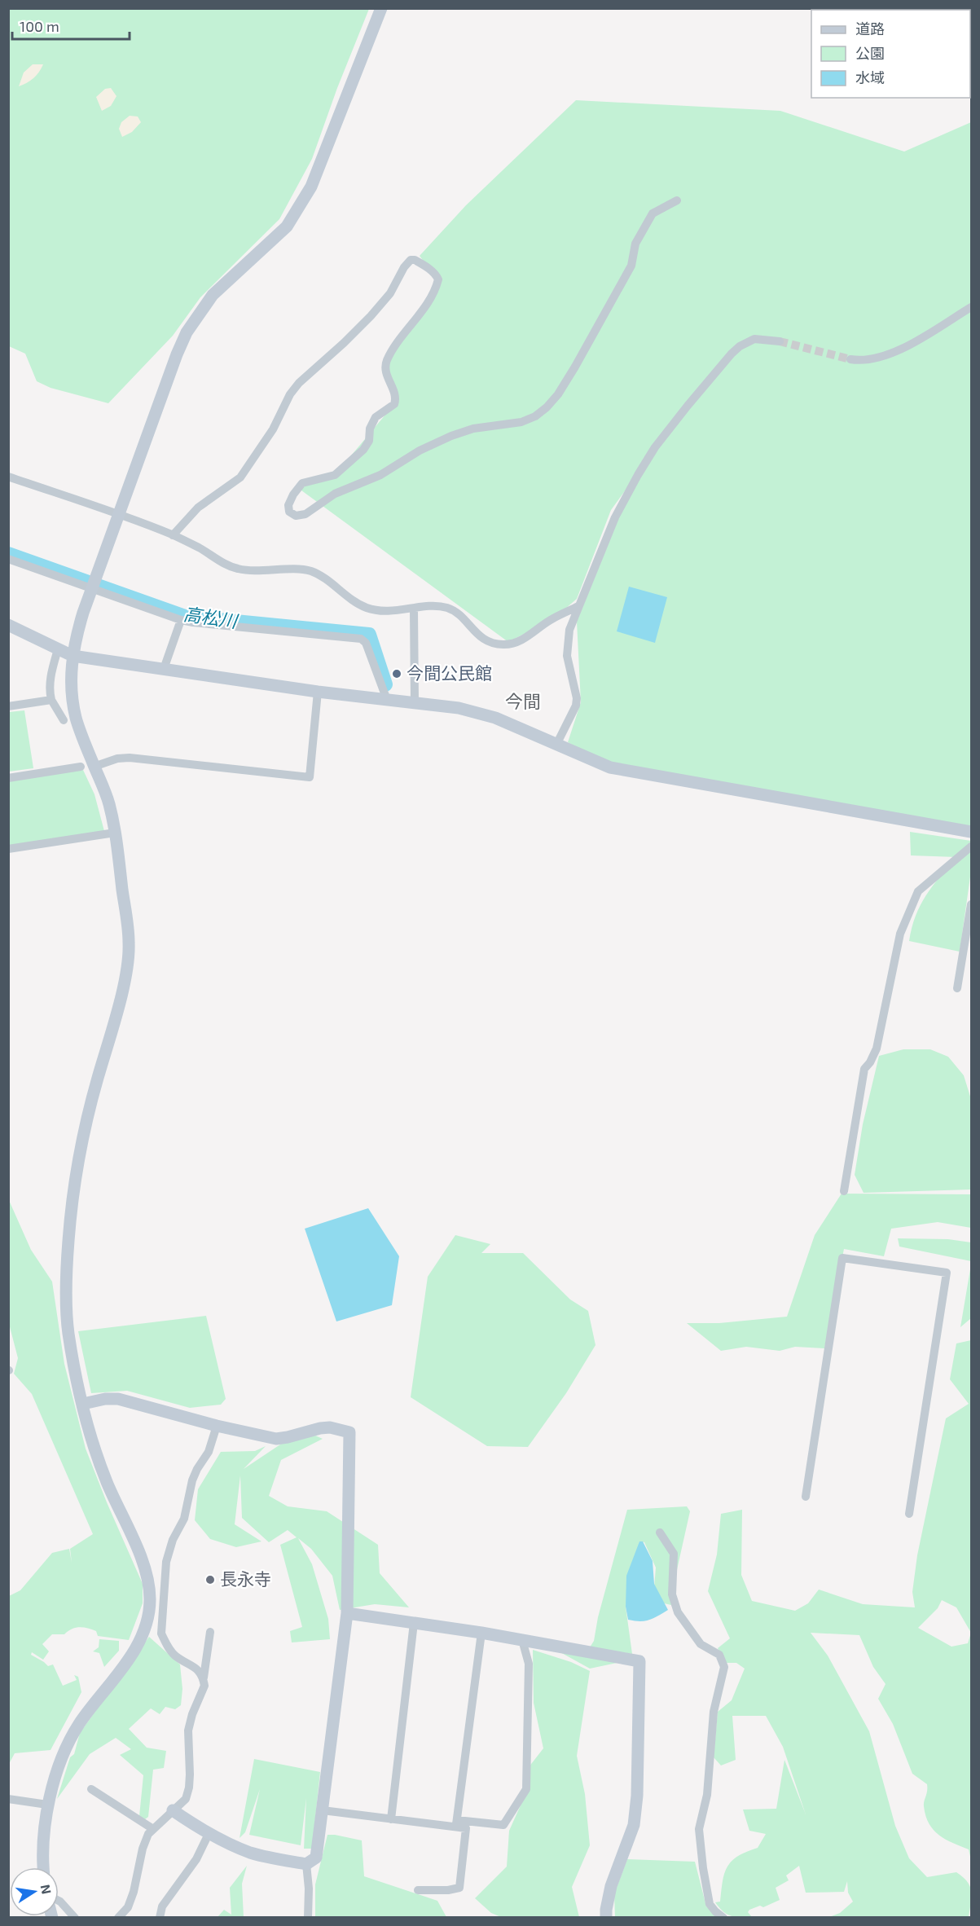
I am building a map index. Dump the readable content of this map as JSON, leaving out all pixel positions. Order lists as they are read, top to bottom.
{
  "districts": ["今間"],
  "water": ["高松川"],
  "places": ["今間公民館", "長永寺"],
  "legend": ["道路", "公園", "水域"],
  "scale_bar": "100 m",
  "north": "right"
}
